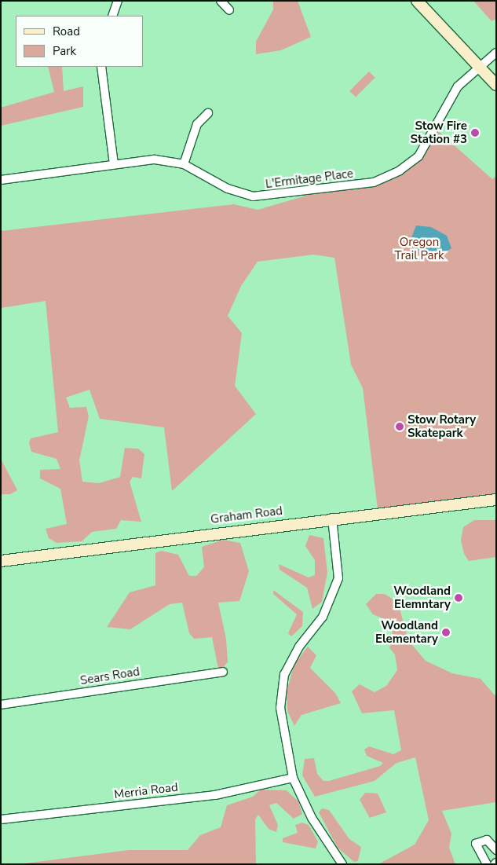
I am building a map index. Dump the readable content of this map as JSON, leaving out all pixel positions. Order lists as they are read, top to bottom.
{
  "streets": {
    "main road": ["Graham Road"],
    "street": ["L'Ermitage Place", "Sears Road", "Merria Road"]
  },
  "parks": ["Oregon Trail Park"],
  "places": [
    "Stow Fire Station #3",
    "Stow Rotary Skatepark",
    "Woodland Elemntary",
    "Woodland Elementary"
  ],
  "legend": ["Road", "Park"]
}
